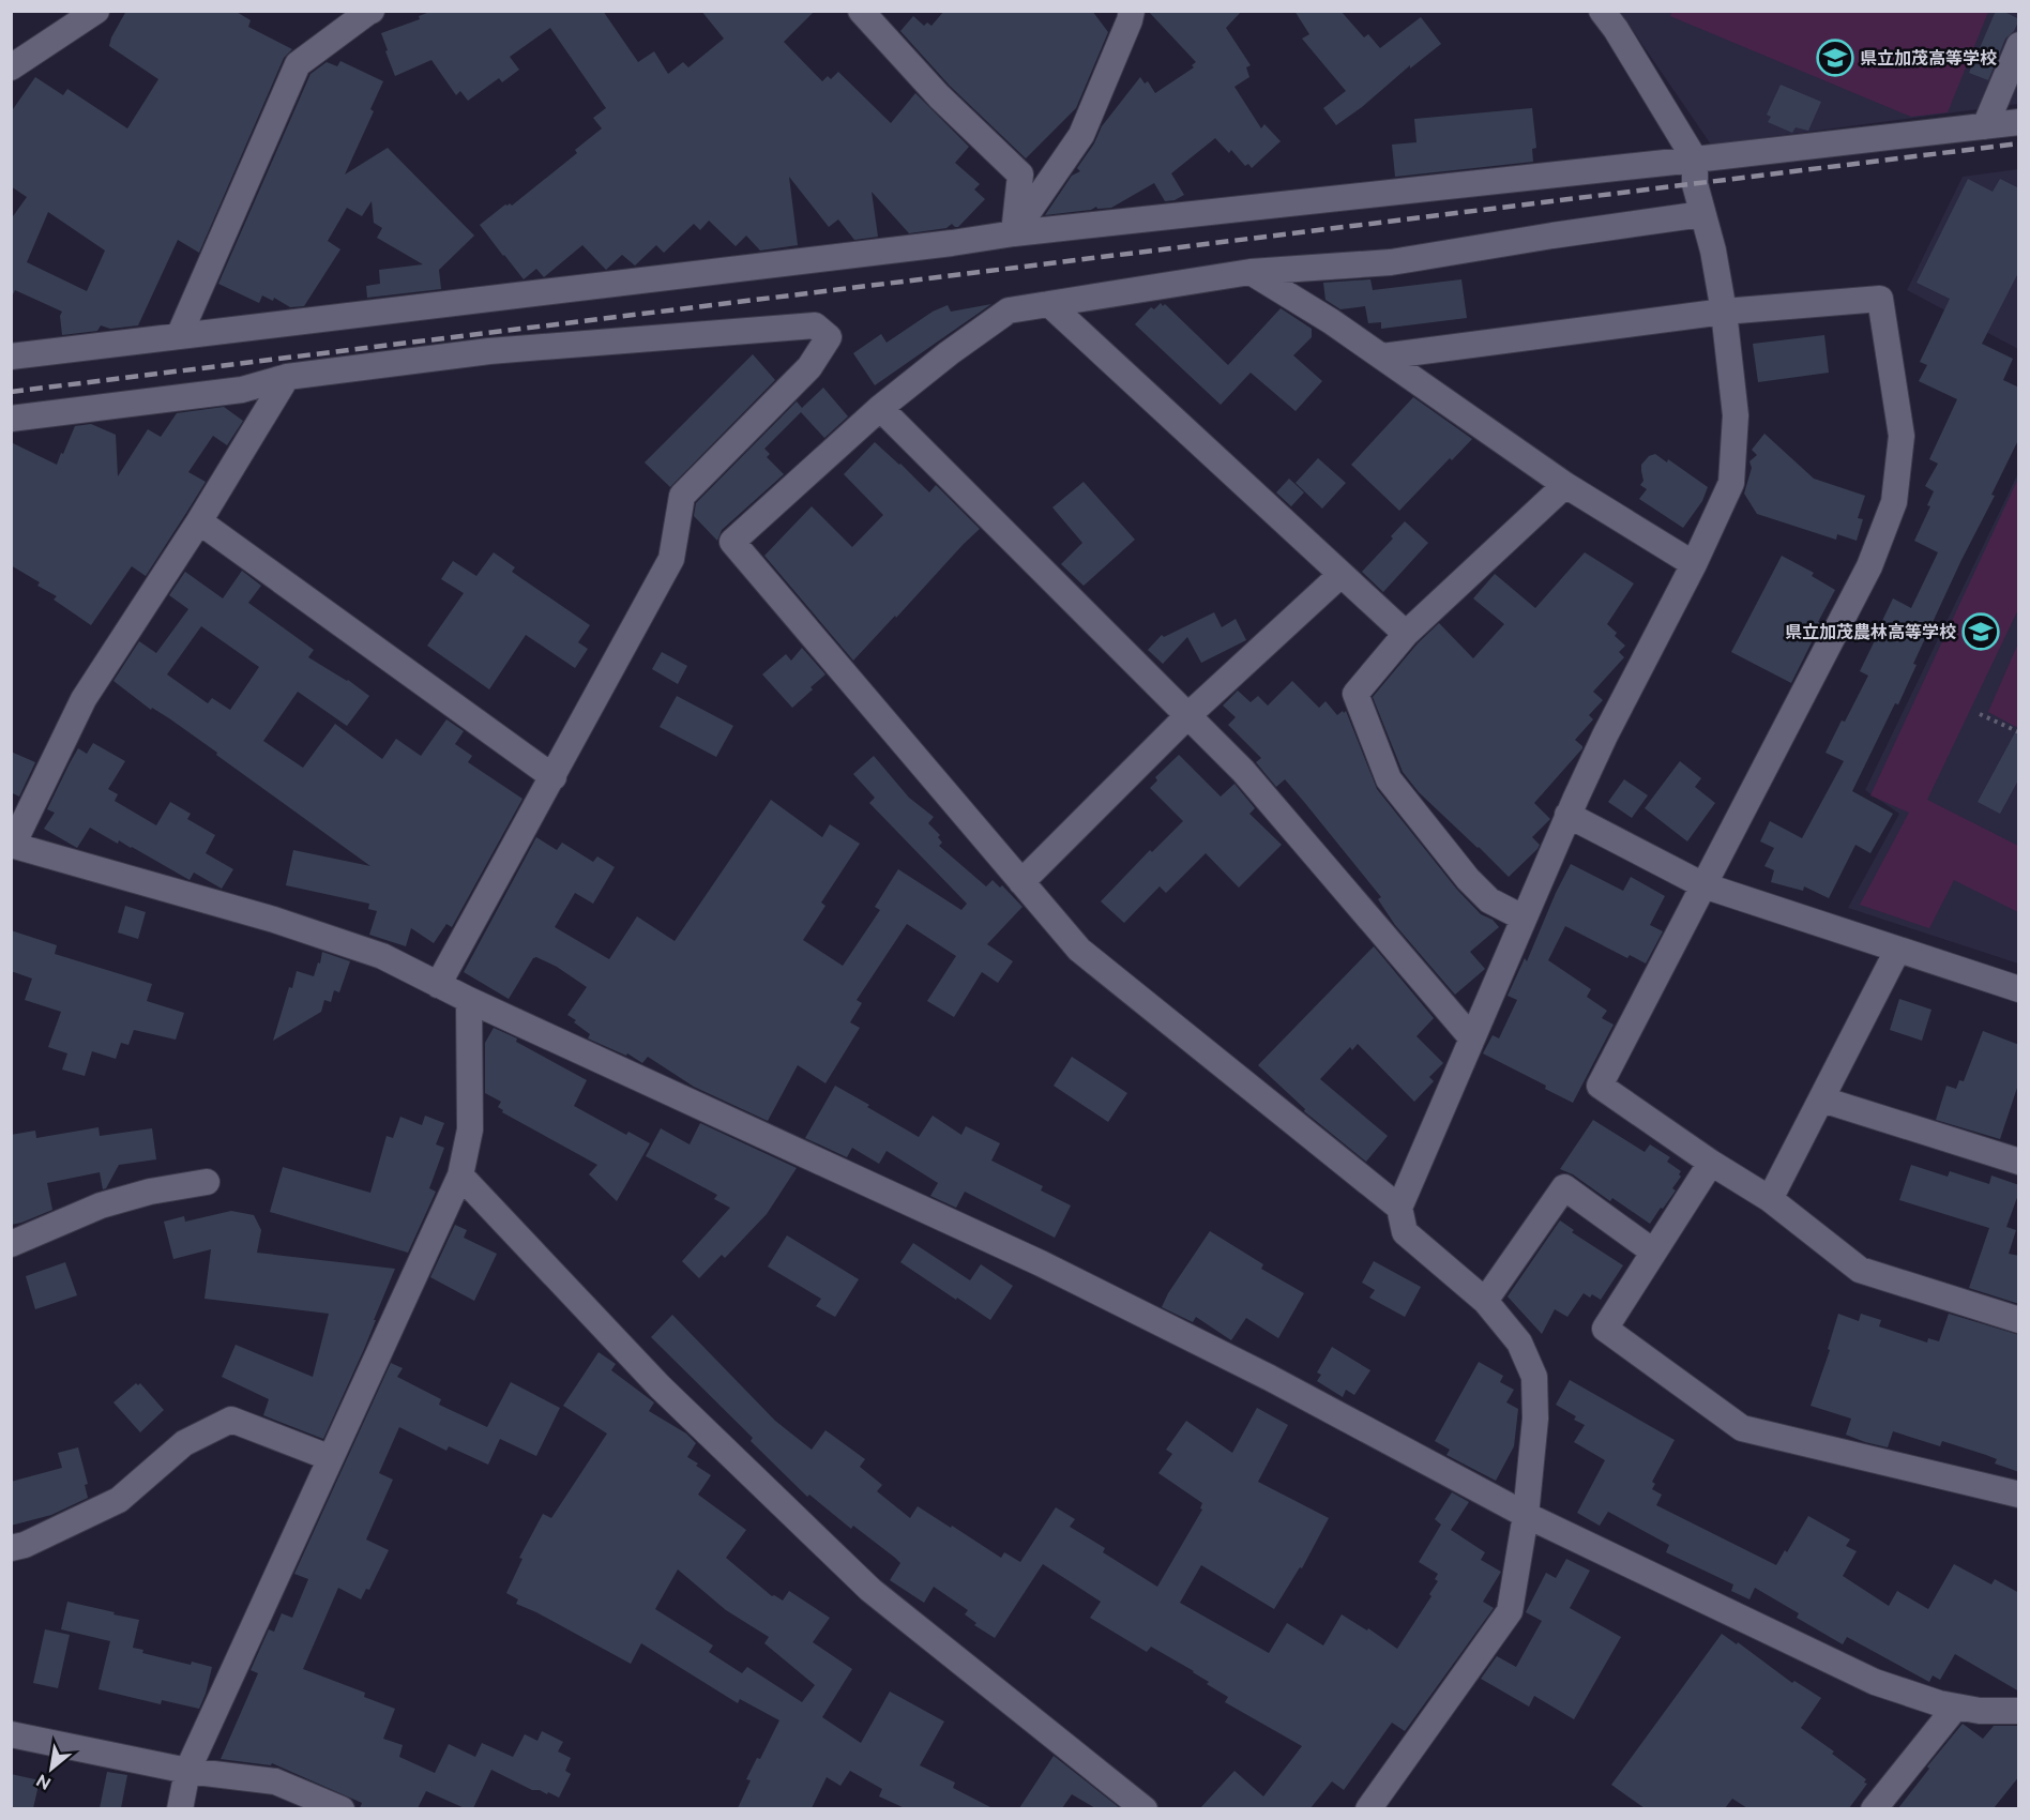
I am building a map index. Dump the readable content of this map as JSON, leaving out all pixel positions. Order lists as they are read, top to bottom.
{
  "places": {
    "school or university": ["県立加茂高等学校", "県立加茂農林高等学校"]
  },
  "north": "bottom left"
}
